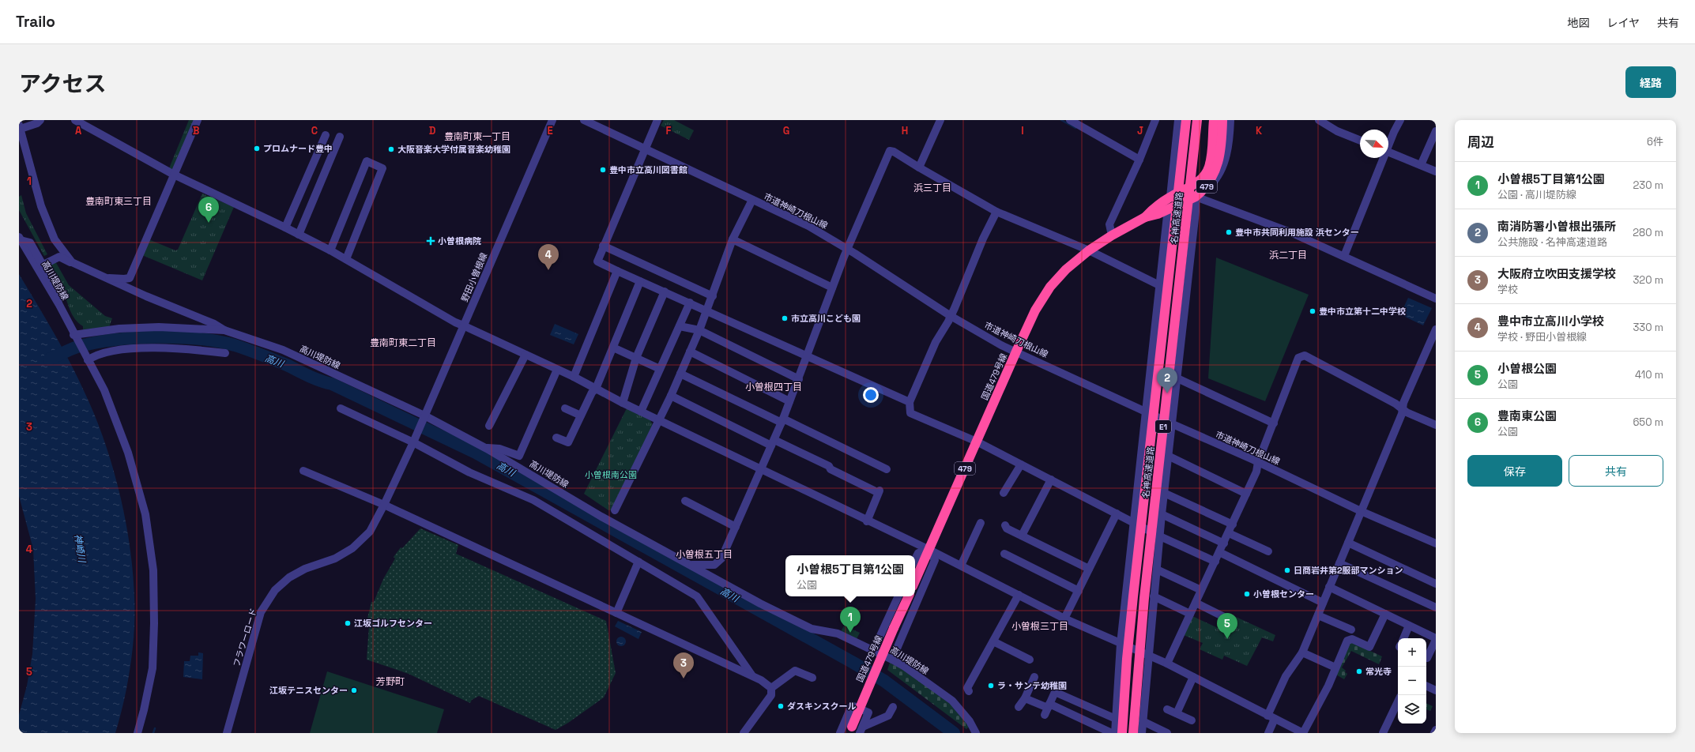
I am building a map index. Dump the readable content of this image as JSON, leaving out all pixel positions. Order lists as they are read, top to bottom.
{
  "streets": {
    "highway": [
      "479",
      "名神高速道路",
      "国道479号線",
      "E1"
    ],
    "street": [
      "市道神崎刀根山線",
      "野田小曽根線",
      "高川堤防線",
      "フラワーロード"
    ]
  },
  "crossings": [
    ["市道神崎刀根山線", "国道479号線"],
    ["野田小曽根線", "高川堤防線"],
    ["野田小曽根線", "フラワーロード"]
  ],
  "districts": [
    "豊南町東一丁目",
    "浜三丁目",
    "豊南町東三丁目",
    "浜二丁目",
    "豊南町東二丁目",
    "小曽根四丁目",
    "小曽根五丁目",
    "小曽根三丁目",
    "芳野町"
  ],
  "water": ["高川", "神崎川"],
  "parks": ["小曽根南公園"],
  "places": {
    "other": [
      "プロムナード豊中",
      "大阪音楽大学付属音楽幼稚園",
      "豊中市立高川図書館",
      "豊中市共同利用施設 浜センター",
      "豊中市立第十二中学校",
      "市立高川こども園",
      "日商岩井第2服部マンション",
      "小曽根センター",
      "江坂ゴルフセンター",
      "常光寺",
      "ラ・サンテ幼稚園",
      "江坂テニスセンター",
      "ダスキンスクール"
    ],
    "health": ["小曽根病院"]
  },
  "north": "bottom right",
  "page": {
    "header": "Trailo",
    "nav": ["地図", "レイヤ", "共有"],
    "title": "アクセス",
    "buttons": [
      "経路",
      ["保存", "共有"]
    ],
    "heading": ["周辺", "6件"],
    "list": [
      {
        "mark": "1",
        "name": "小曽根5丁目第1公園",
        "note": "公園 · 高川堤防線",
        "value": "230 m"
      },
      {
        "mark": "2",
        "name": "南消防署小曽根出張所",
        "note": "公共施設 · 名神高速道路",
        "value": "280 m"
      },
      {
        "mark": "3",
        "name": "大阪府立吹田支援学校",
        "note": "学校",
        "value": "320 m"
      },
      {
        "mark": "4",
        "name": "豊中市立高川小学校",
        "note": "学校 · 野田小曽根線",
        "value": "330 m"
      },
      {
        "mark": "5",
        "name": "小曽根公園",
        "note": "公園",
        "value": "410 m"
      },
      {
        "mark": "6",
        "name": "豊南東公園",
        "note": "公園",
        "value": "650 m"
      }
    ],
    "pins": [
      "6",
      "4",
      "2",
      "1",
      "5",
      "3"
    ],
    "popup": ["小曽根5丁目第1公園", "公園"],
    "map_buttons": ["+", "−"]
  },
  "grid": {
    "columns": [
      "A",
      "B",
      "C",
      "D",
      "E",
      "F",
      "G",
      "H",
      "I",
      "J",
      "K"
    ],
    "rows": [
      "1",
      "2",
      "3",
      "4",
      "5"
    ]
  }
}
